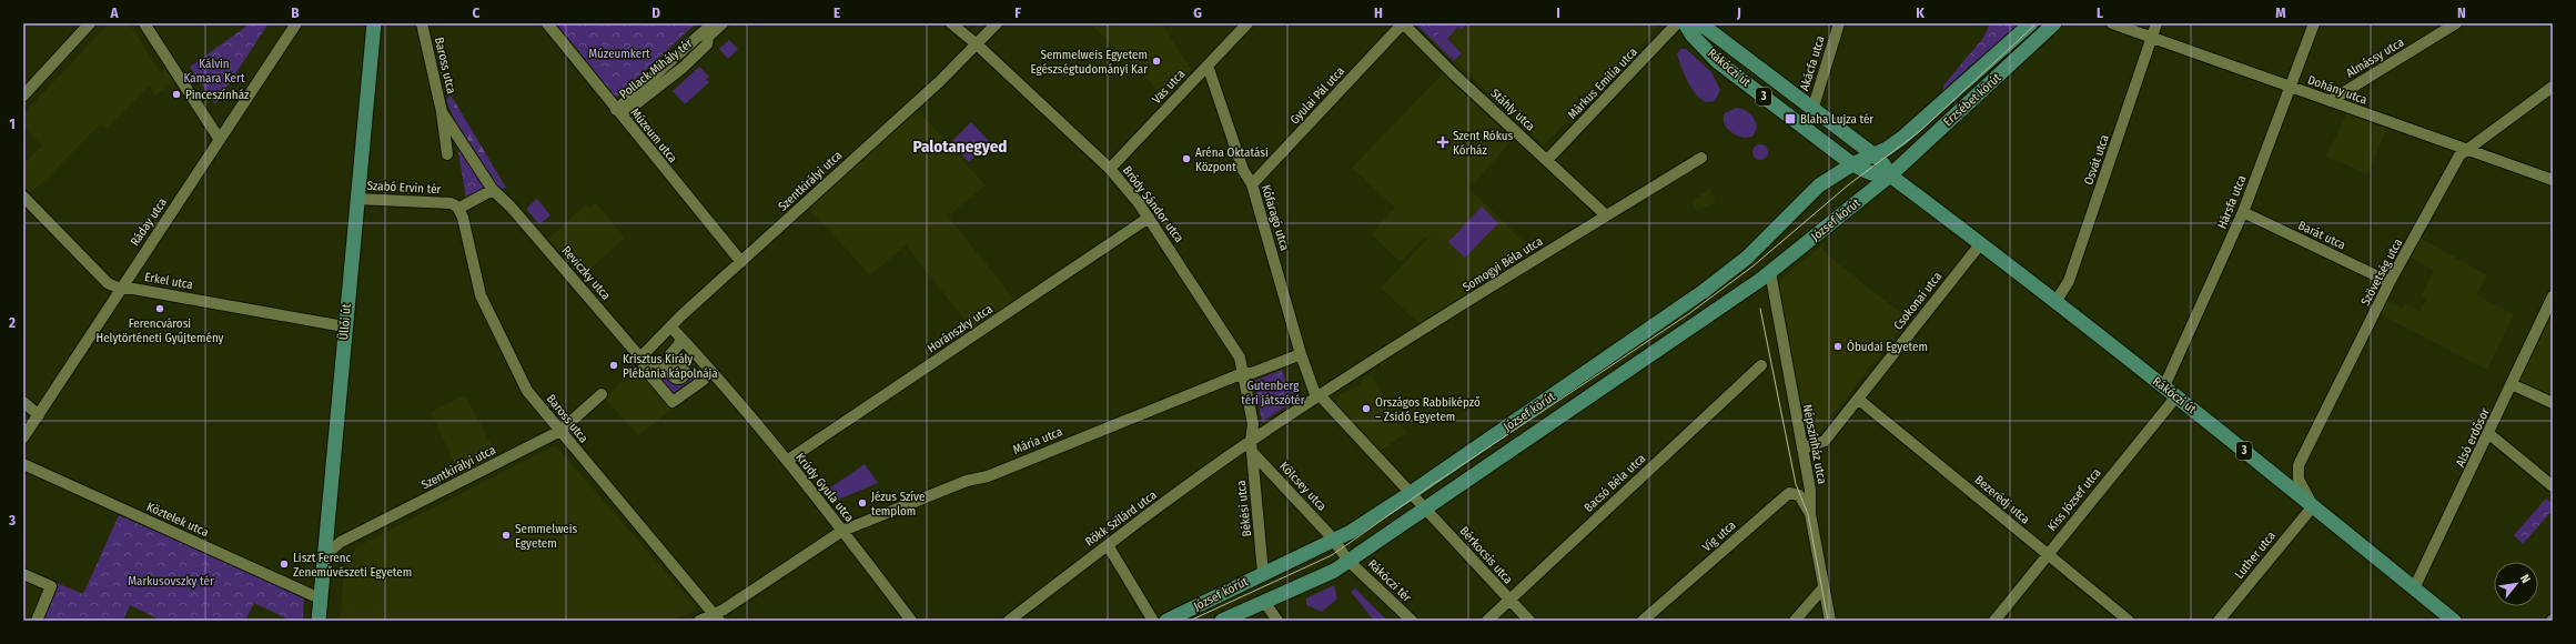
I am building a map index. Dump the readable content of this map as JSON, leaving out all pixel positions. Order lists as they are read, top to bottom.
{
  "streets": {
    "main road": [
      "Rákóczi út",
      "3",
      "Erzsébet körút",
      "József körút",
      "Üllői út"
    ],
    "street": [
      "Almássy utca",
      "Akácfa utca",
      "Baross utca",
      "Pollack Mihály tér",
      "Márkus Emília utca",
      "Vas utca",
      "Dohány utca",
      "Gyulai Pál utca",
      "Stáhly utca",
      "Múzeum utca",
      "Osvát utca",
      "Szentkirályi utca",
      "Szabó Ervin tér",
      "Hársfa utca",
      "Bródy Sándor utca",
      "Kőfaragó utca",
      "Ráday utca",
      "Barát utca",
      "Somogyi Béla utca",
      "Szövetség utca",
      "Reviczky utca",
      "Erkel utca",
      "Csokonai utca",
      "Horánszky utca",
      "Alsó erdősor",
      "Mária utca",
      "Népszínház utca",
      "Bacsó Béla utca",
      "Kölcsey utca",
      "Krúdy Gyula utca",
      "Bezerédj utca",
      "Kiss József utca",
      "Békési utca",
      "Rökk Szilárd utca",
      "Köztelek utca",
      "Víg utca",
      "Bérkocsis utca",
      "Luther utca",
      "Rákóczi tér"
    ]
  },
  "crossings": [
    ["Almássy utca", "Dohány utca"],
    ["Akácfa utca", "Rákóczi út"],
    ["Baross utca", "Szentkirályi utca"],
    ["Baross utca", "Szabó Ervin tér"],
    ["Baross utca", "Reviczky utca"],
    ["Baross utca", "Mária utca"],
    ["Rákóczi út", "Erzsébet körút"],
    ["Rákóczi út", "Osvát utca"],
    ["Rákóczi út", "Hársfa utca"],
    ["Rákóczi út", "József körút"],
    ["Rákóczi út", "Szövetség utca"],
    ["Rákóczi út", "Csokonai utca"],
    ["Rákóczi út", "Alsó erdősor"],
    ["Rákóczi út", "Kiss József utca"],
    ["Rákóczi út", "Luther utca"],
    ["Pollack Mihály tér", "Múzeum utca"],
    ["Márkus Emília utca", "Stáhly utca"],
    ["Vas utca", "Bródy Sándor utca"],
    ["Vas utca", "Kőfaragó utca"],
    ["Dohány utca", "Osvát utca"],
    ["Dohány utca", "Hársfa utca"],
    ["Dohány utca", "Szövetség utca"],
    ["Gyulai Pál utca", "Stáhly utca"],
    ["Gyulai Pál utca", "Kőfaragó utca"],
    ["Erzsébet körút", "József körút"],
    ["Stáhly utca", "Somogyi Béla utca"],
    ["Múzeum utca", "Szentkirályi utca"],
    ["Szentkirályi utca", "Bródy Sándor utca"],
    ["Szentkirályi utca", "Reviczky utca"],
    ["Szentkirályi utca", "Üllői út"],
    ["Szentkirályi utca", "Krúdy Gyula utca"],
    ["Szabó Ervin tér", "Üllői út"],
    ["Hársfa utca", "Barát utca"],
    ["Bródy Sándor utca", "Somogyi Béla utca"],
    ["Bródy Sándor utca", "Horánszky utca"],
    ["Bródy Sándor utca", "Mária utca"],
    ["Bródy Sándor utca", "Kölcsey utca"],
    ["Bródy Sándor utca", "Békési utca"],
    ["Bródy Sándor utca", "Rökk Szilárd utca"],
    ["Kőfaragó utca", "Somogyi Béla utca"],
    ["Kőfaragó utca", "Mária utca"],
    ["Kőfaragó utca", "Bérkocsis utca"],
    ["József körút", "Népszínház utca"],
    ["József körút", "Kölcsey utca"],
    ["József körút", "Békési utca"],
    ["József körút", "Bérkocsis utca"],
    ["József körút", "Rákóczi tér"],
    ["Ráday utca", "Erkel utca"],
    ["Barát utca", "Szövetség utca"],
    ["Somogyi Béla utca", "Kölcsey utca"],
    ["Somogyi Béla utca", "Békési utca"],
    ["Somogyi Béla utca", "Rökk Szilárd utca"],
    ["Somogyi Béla utca", "Bérkocsis utca"],
    ["Szövetség utca", "Luther utca"],
    ["Erkel utca", "Üllői út"],
    ["Csokonai utca", "Népszínház utca"],
    ["Csokonai utca", "Bezerédj utca"],
    ["Üllői út", "Köztelek utca"],
    ["Horánszky utca", "Krúdy Gyula utca"],
    ["Mária utca", "Krúdy Gyula utca"],
    ["Népszínház utca", "Víg utca"],
    ["Bacsó Béla utca", "Bérkocsis utca"],
    ["Kölcsey utca", "Békési utca"],
    ["Kölcsey utca", "Rökk Szilárd utca"],
    ["Kölcsey utca", "Rákóczi tér"],
    ["Bezerédj utca", "Kiss József utca"],
    ["Békési utca", "Rökk Szilárd utca"]
  ],
  "districts": ["Palotanegyed"],
  "parks": [
    "Múzeumkert",
    "Kálvin Kamara Kert",
    "Gutenberg téri játszótér",
    "Markusovszky tér"
  ],
  "places": {
    "other": [
      "Semmelweis Egyetem Egészségtudományi Kar",
      "Pinceszínház",
      "Aréna Oktatási Központ",
      "Ferencvárosi Helytörténeti Gyűjtemény",
      "Óbudai Egyetem",
      "Krisztus Király Plébánia kápolnája",
      "Országos Rabbiképző – Zsidó Egyetem",
      "Jézus Szíve templom",
      "Semmelweis Egyetem",
      "Liszt Ferenc Zeneművészeti Egyetem"
    ],
    "transit": ["Blaha Lujza tér"],
    "health": ["Szent Rókus Kórház"]
  },
  "north": "top right",
  "grid": {
    "columns": [
      "A",
      "B",
      "C",
      "D",
      "E",
      "F",
      "G",
      "H",
      "I",
      "J",
      "K",
      "L",
      "M",
      "N"
    ],
    "rows": ["1", "2", "3"]
  }
}
